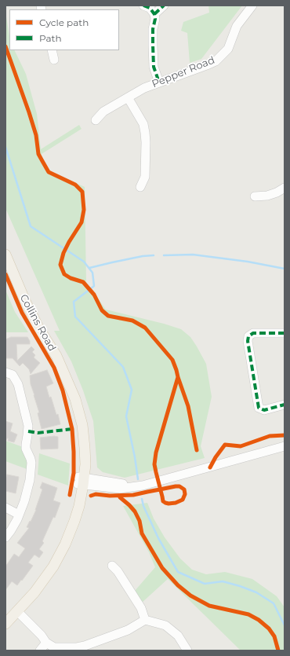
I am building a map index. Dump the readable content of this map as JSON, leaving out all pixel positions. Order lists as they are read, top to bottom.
{
  "streets": {
    "main road": ["Collins Road"],
    "street": ["Pepper Road"]
  },
  "legend": ["Cycle path", "Path"]
}
